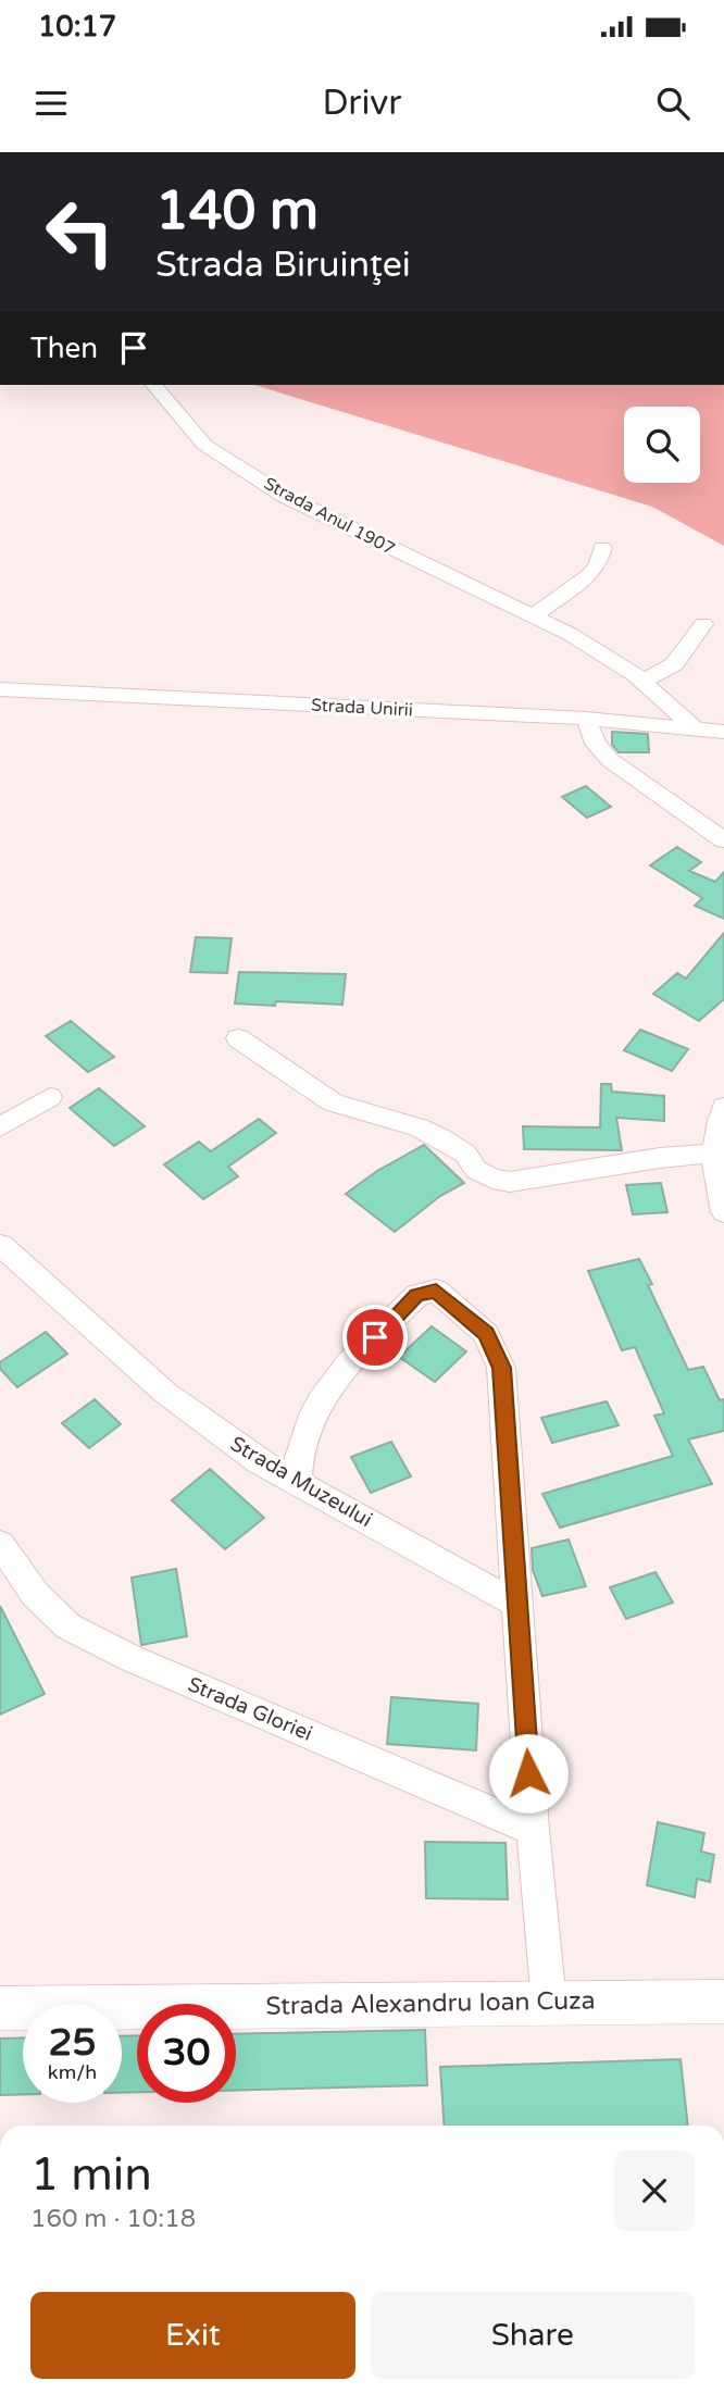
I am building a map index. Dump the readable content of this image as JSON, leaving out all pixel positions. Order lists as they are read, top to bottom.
{
  "streets": {
    "main road": ["Strada Alexandru Ioan Cuza"],
    "street": [
      "Strada Anul 1907",
      "Strada Unirii",
      "Strada Muzeului",
      "Strada Gloriei"
    ]
  },
  "crossings": [
    ["Strada Anul 1907", "Strada Unirii"]
  ],
  "page": {
    "status": "10:17",
    "header": "Drivr",
    "turn": ["140 m", "Strada Biruinţei"],
    "then": "Then",
    "speed": "25 km/h",
    "limit": "30",
    "heading": ["1 min", "160 m · 10:18"],
    "buttons": ["Exit", "Share"]
  }
}
